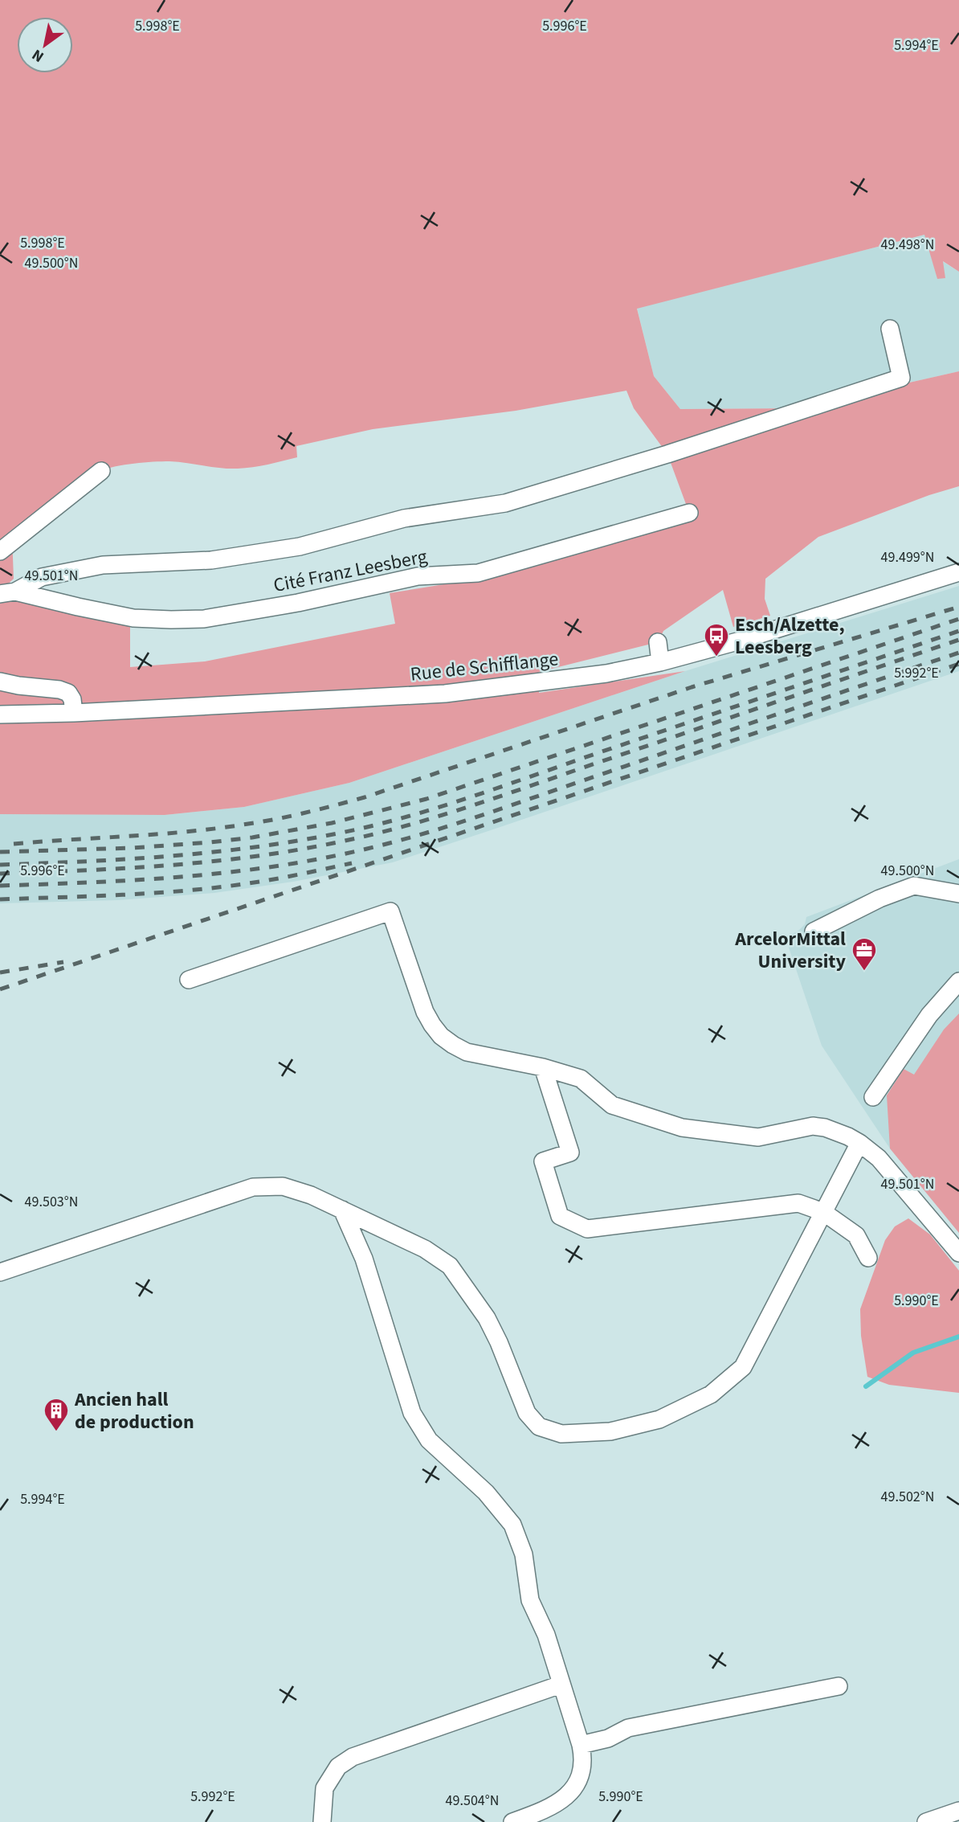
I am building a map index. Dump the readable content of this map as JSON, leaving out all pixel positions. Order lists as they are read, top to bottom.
{
  "streets": {
    "street": ["Cité Franz Leesberg", "Rue de Schifflange"]
  },
  "places": {
    "bus stop": ["Esch/Alzette, Leesberg"],
    "office": ["ArcelorMittal University"],
    "building": ["Ancien hall de production"]
  },
  "north": "bottom left",
  "coordinates": [
    "5.998°E",
    "5.996°E",
    "5.994°E",
    "49.498°N",
    "49.500°N",
    "49.499°N",
    "49.501°N",
    "5.992°E",
    "49.503°N",
    "5.990°E",
    "49.502°N",
    "49.504°N"
  ]
}
